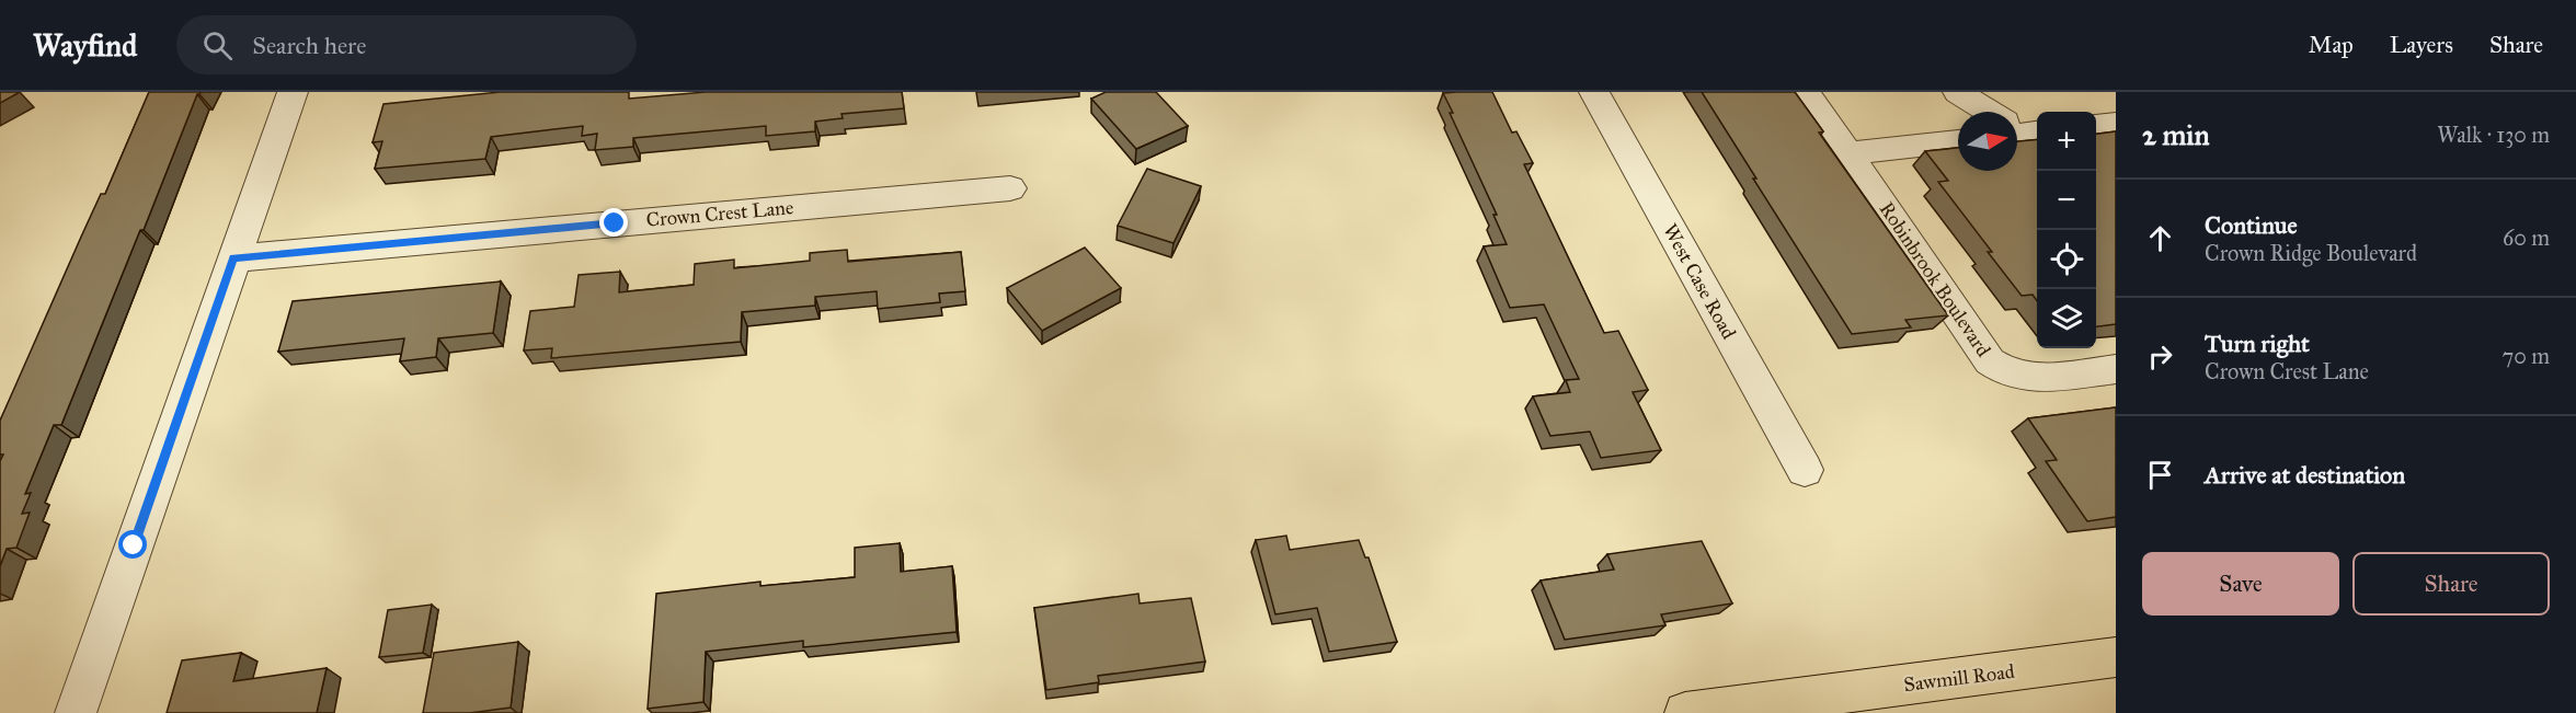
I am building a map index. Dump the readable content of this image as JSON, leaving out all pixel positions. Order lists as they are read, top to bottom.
{
  "streets": {
    "main road": ["Sawmill Road"],
    "street": ["Crown Crest Lane", "Robinbrook Boulevard", "West Case Road"]
  },
  "north": "right",
  "page": {
    "header": "Wayfind",
    "search": "Search here",
    "nav": ["Map", "Layers", "Share"],
    "heading": ["2 min", "Walk · 130 m"],
    "map_buttons": ["+", "−"],
    "list": [
      ["Continue", "Crown Ridge Boulevard", "60 m"],
      ["Turn right", "Crown Crest Lane", "70 m"],
      "Arrive at destination"
    ],
    "buttons": ["Save", "Share"]
  }
}
